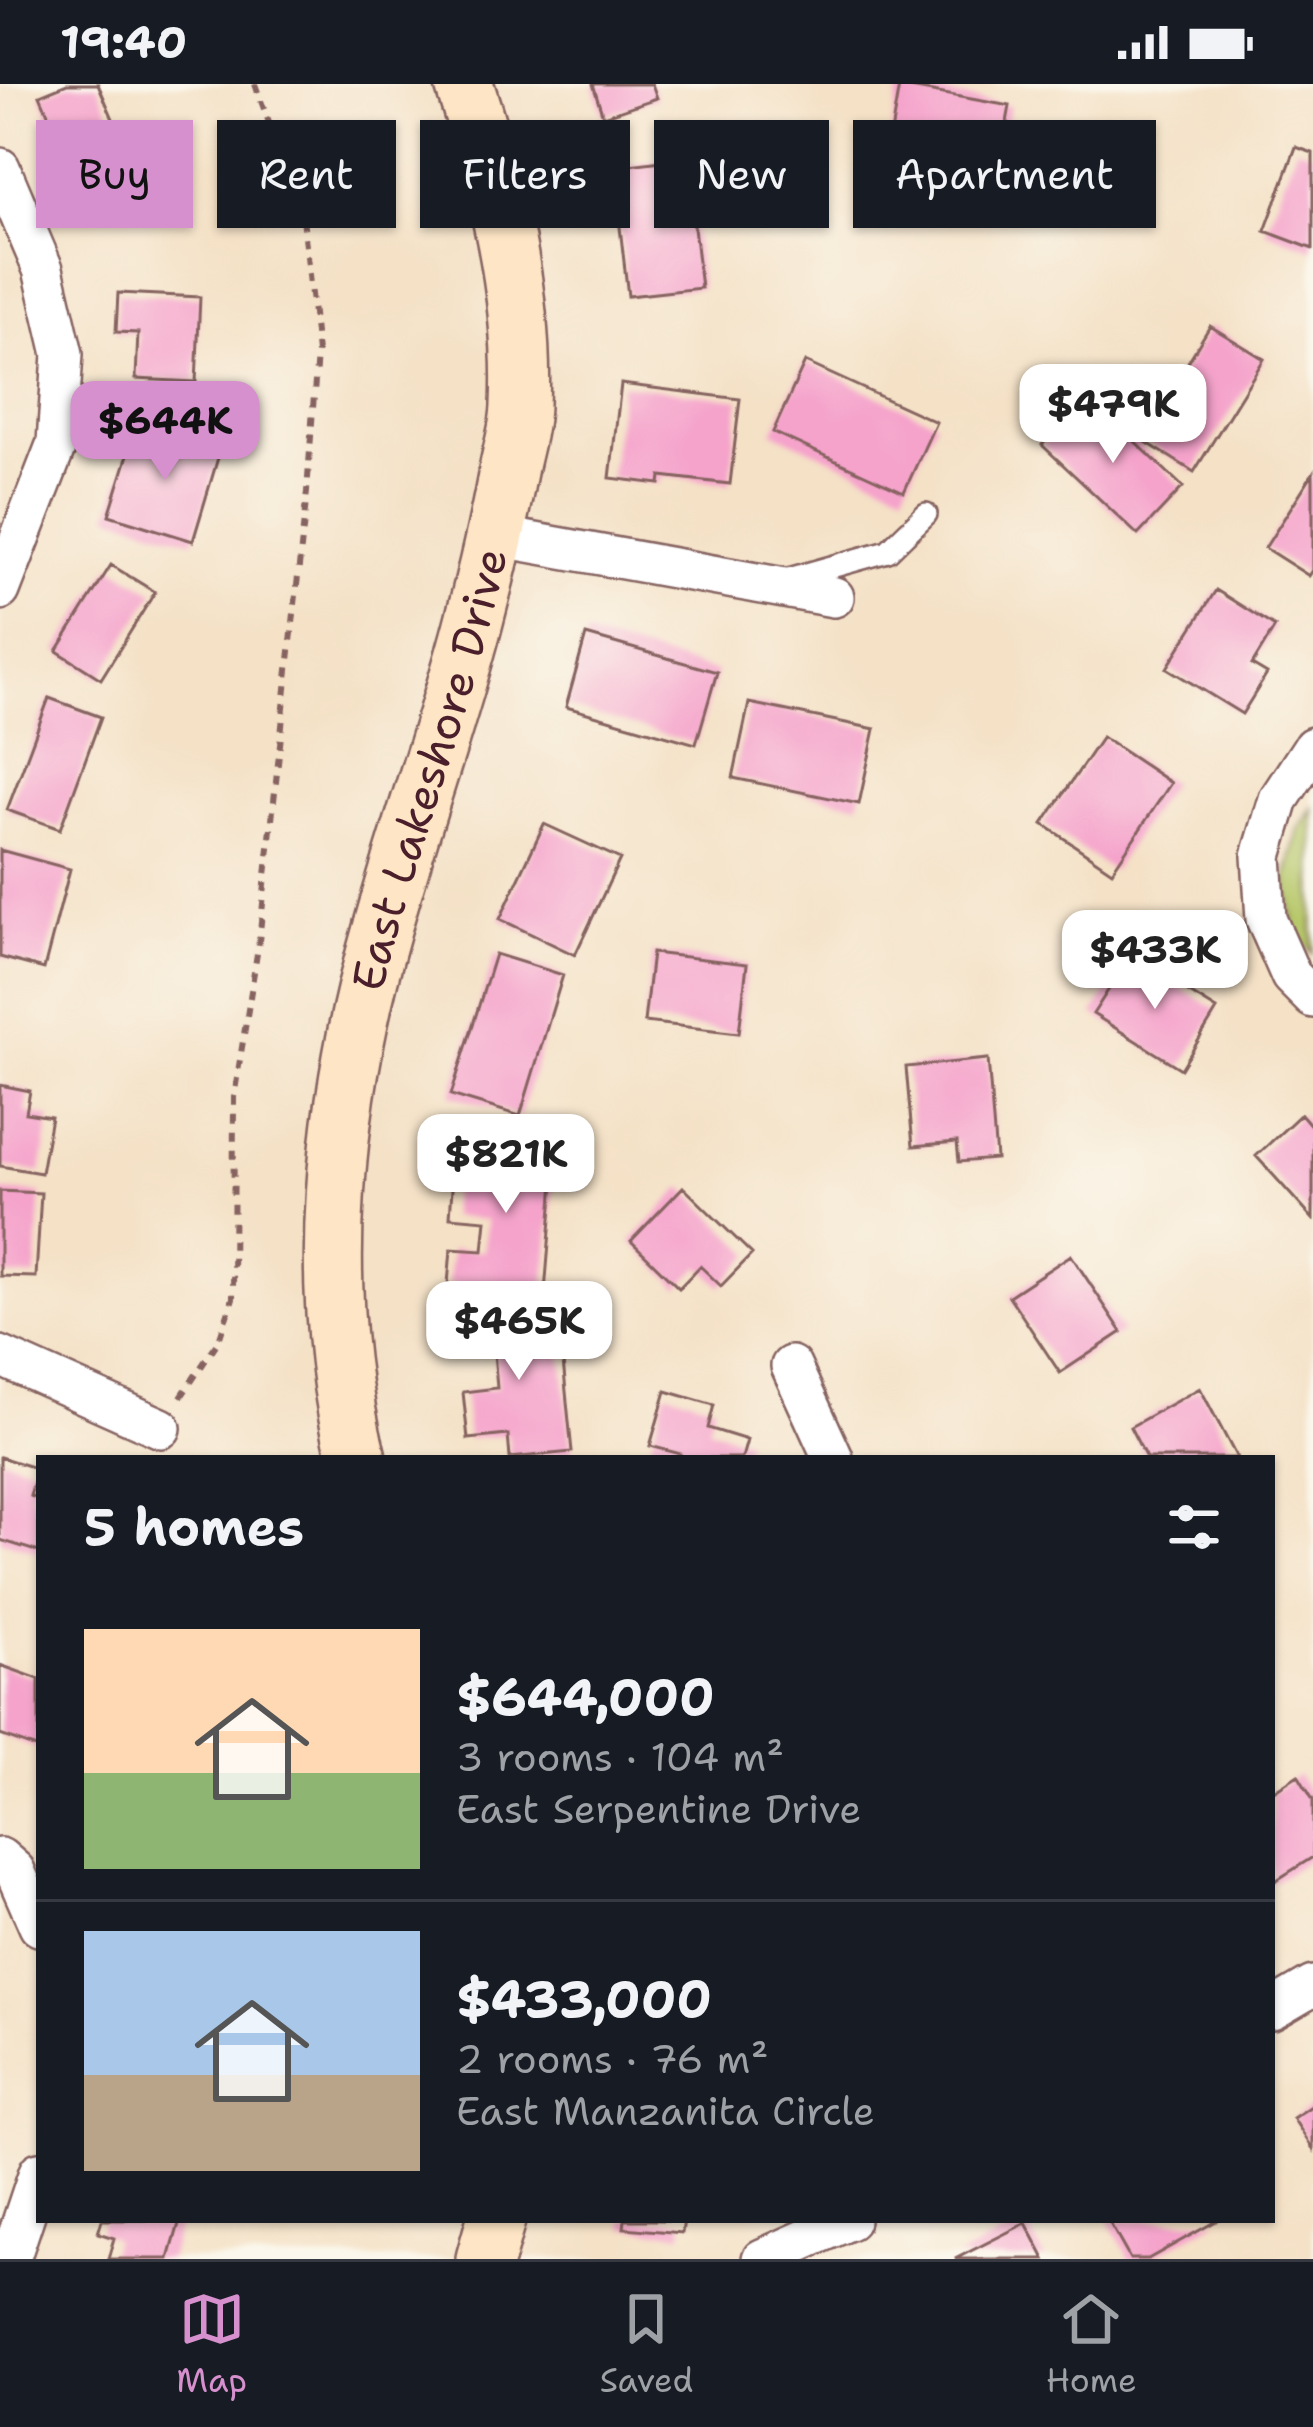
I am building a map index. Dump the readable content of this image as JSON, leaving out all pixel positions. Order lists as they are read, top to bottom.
{
  "streets": {
    "main road": ["East Lakeshore Drive"]
  },
  "page": {
    "status": "19:40",
    "chip": [
      "Buy",
      "Rent",
      "Filters",
      "New",
      "Apartment"
    ],
    "price": [
      "$479K",
      "$644K",
      "$433K",
      "$821K",
      "$465K"
    ],
    "heading": "5 homes",
    "list": [
      {
        "name": "$644,000",
        "note": "3 rooms · 104 m² · East Serpentine Drive"
      },
      {
        "name": "$433,000",
        "note": "2 rooms · 76 m² · East Manzanita Circle"
      }
    ],
    "tabs": ["Map", "Saved", "Home"]
  }
}
